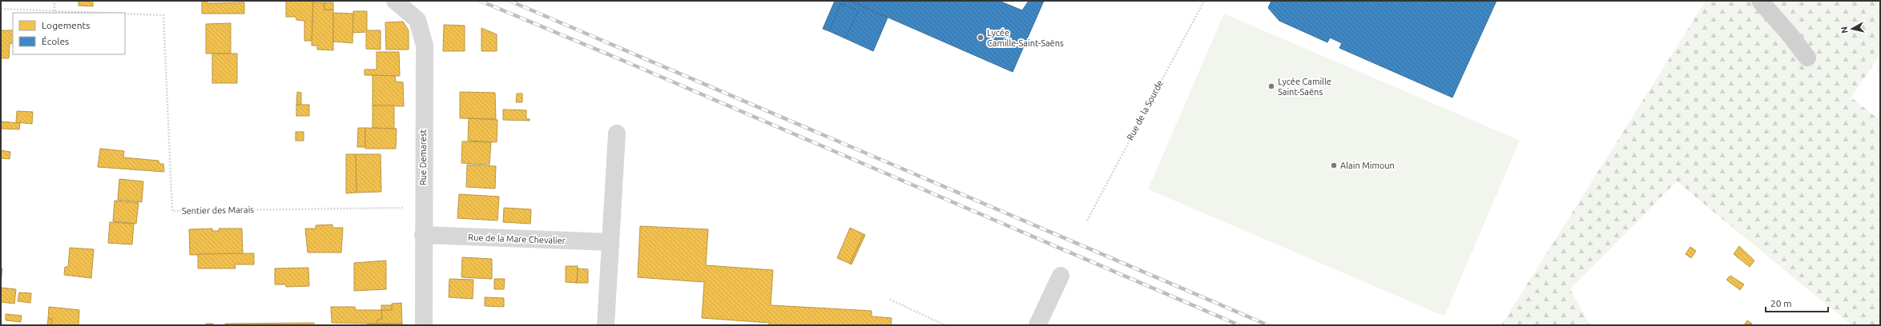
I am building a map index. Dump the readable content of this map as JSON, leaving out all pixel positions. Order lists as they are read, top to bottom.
{
  "streets": {
    "street": ["Rue Demarest", "Rue de la Mare Chevalier"],
    "path": ["Rue de la Sourde", "Sentier des Marais"]
  },
  "crossings": [
    ["Rue Demarest", "Sentier des Marais"],
    ["Rue Demarest", "Rue de la Mare Chevalier"]
  ],
  "places": ["Lycée Camille-Saint-Saëns", "Lycée Camille Saint-Saëns", "Alain Mimoun"],
  "legend": ["Logements", "Écoles"],
  "scale_bar": "20 m",
  "north": "left"
}
